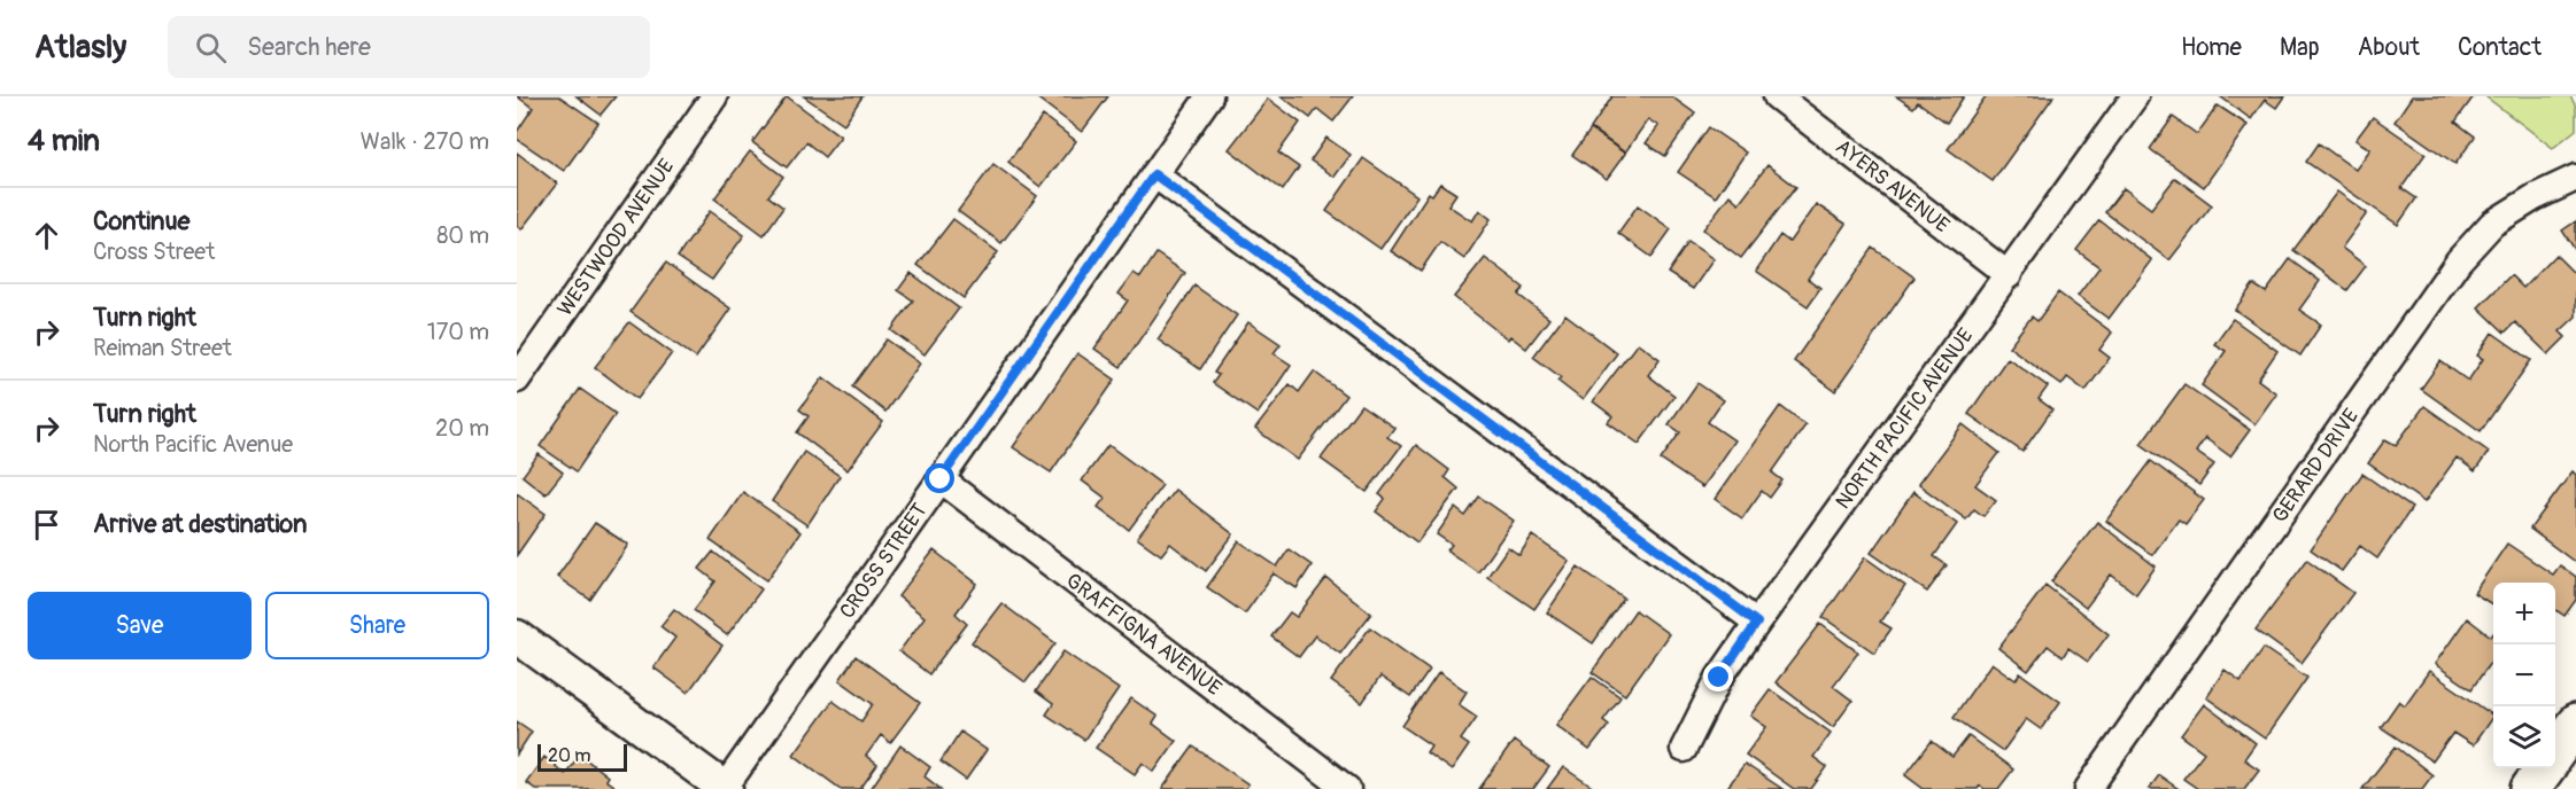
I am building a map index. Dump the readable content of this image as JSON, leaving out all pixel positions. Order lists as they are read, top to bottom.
{
  "streets": {
    "street": [
      "AYERS AVENUE",
      "WESTWOOD AVENUE",
      "NORTH PACIFIC AVENUE",
      "GERARD DRIVE",
      "CROSS STREET",
      "GRAFFIGNA AVENUE"
    ]
  },
  "crossings": [
    ["AYERS AVENUE", "NORTH PACIFIC AVENUE"],
    ["CROSS STREET", "GRAFFIGNA AVENUE"]
  ],
  "scale_bar": "20 m",
  "page": {
    "header": "Atlasly",
    "search": "Search here",
    "nav": [
      "Home",
      "Map",
      "About",
      "Contact"
    ],
    "heading": ["4 min", "Walk · 270 m"],
    "list": [
      ["Continue", "Cross Street", "80 m"],
      ["Turn right", "Reiman Street", "170 m"],
      ["Turn right", "North Pacific Avenue", "20 m"],
      "Arrive at destination"
    ],
    "buttons": ["Save", "Share"],
    "map_buttons": ["+", "−"],
    "scale": "20 m"
  }
}
